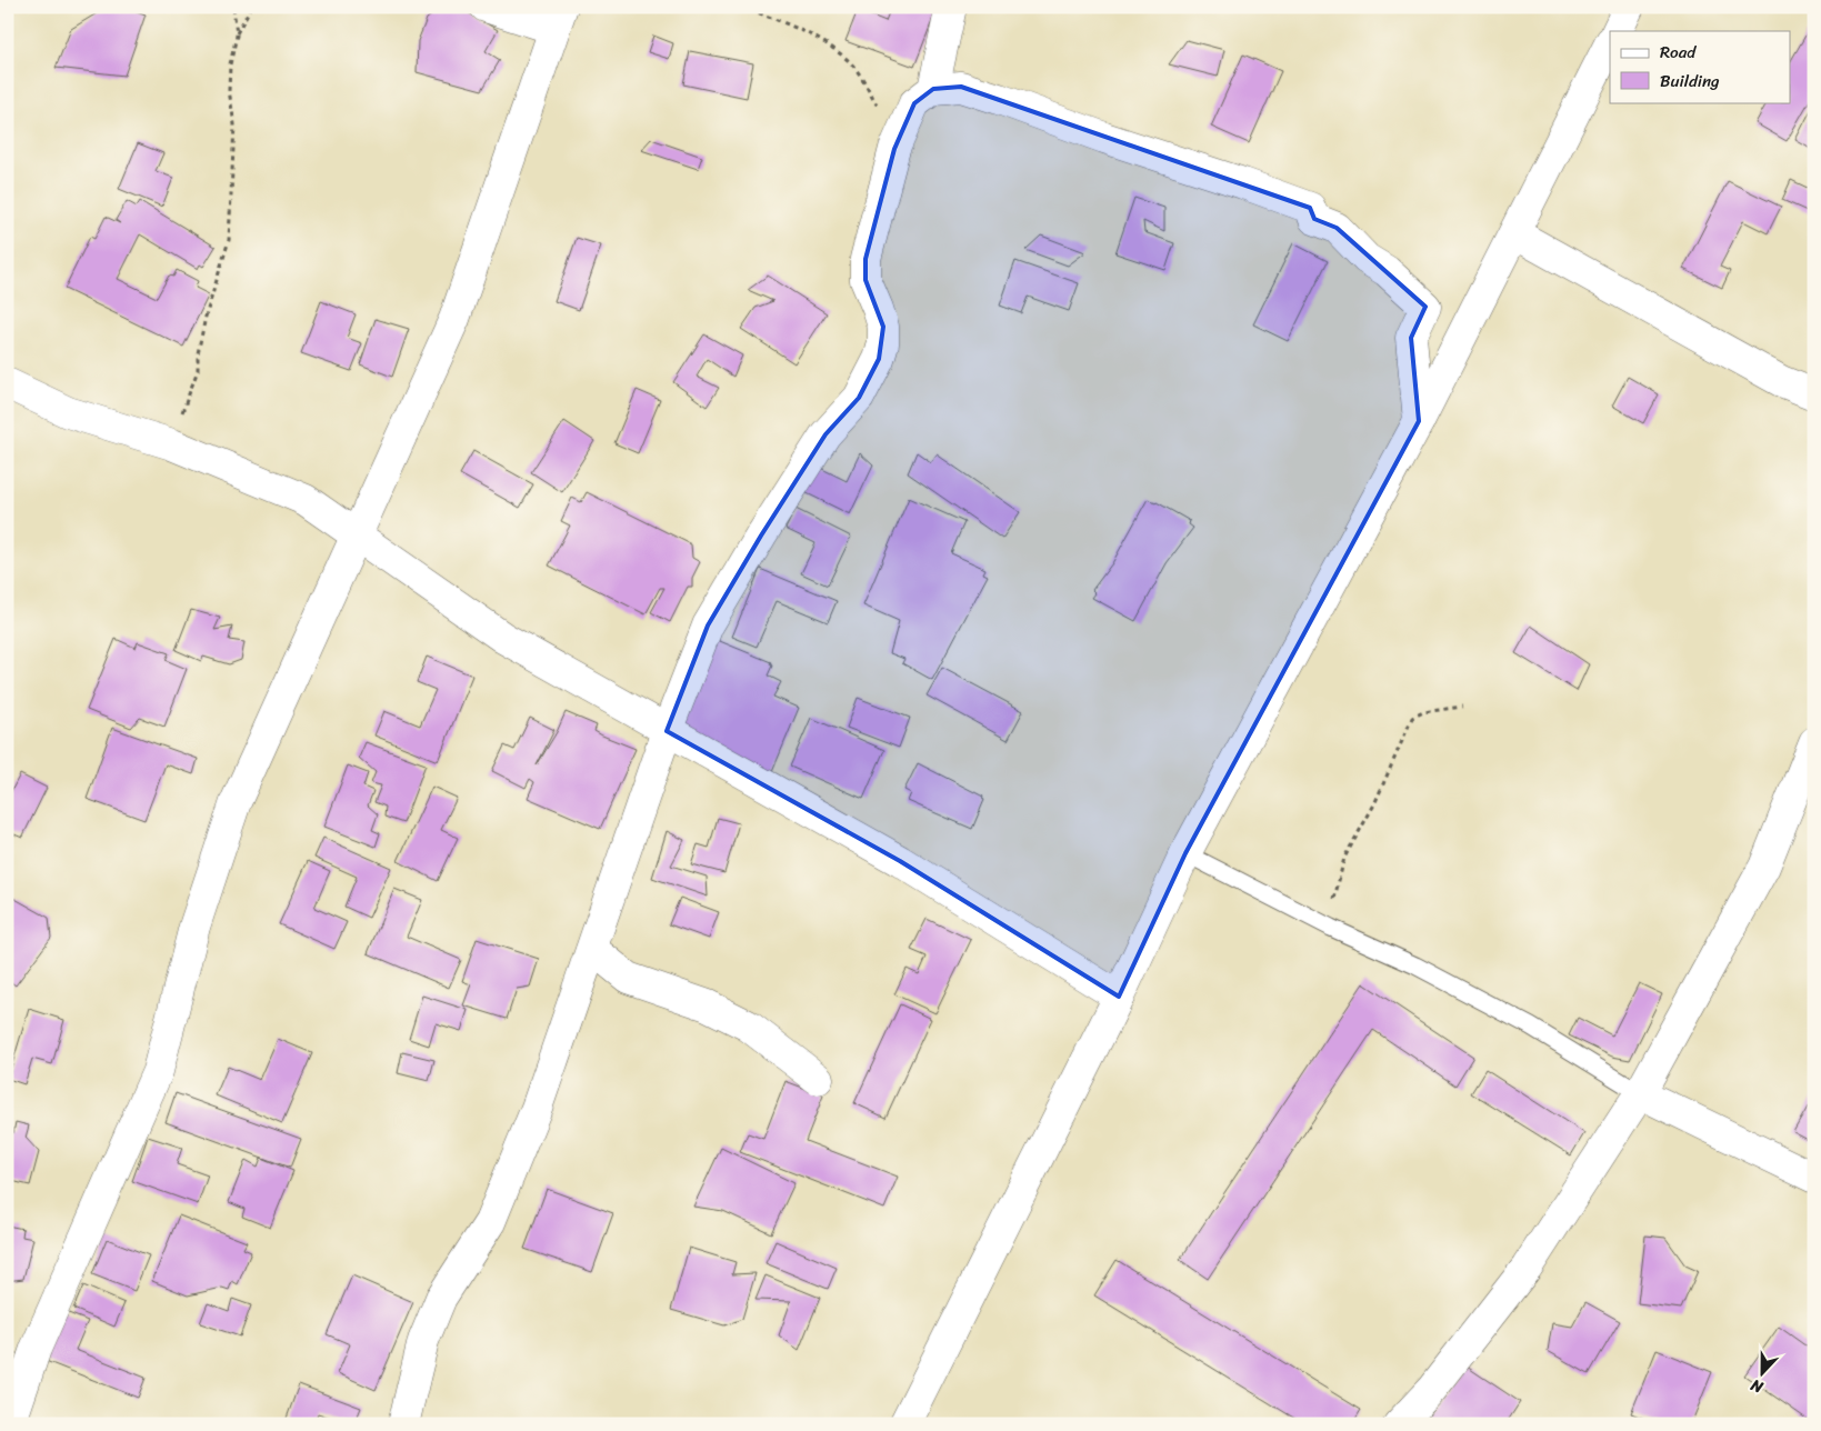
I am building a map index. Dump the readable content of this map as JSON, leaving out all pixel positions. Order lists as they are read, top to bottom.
{
  "legend": ["Road", "Building"],
  "north": "bottom"
}
